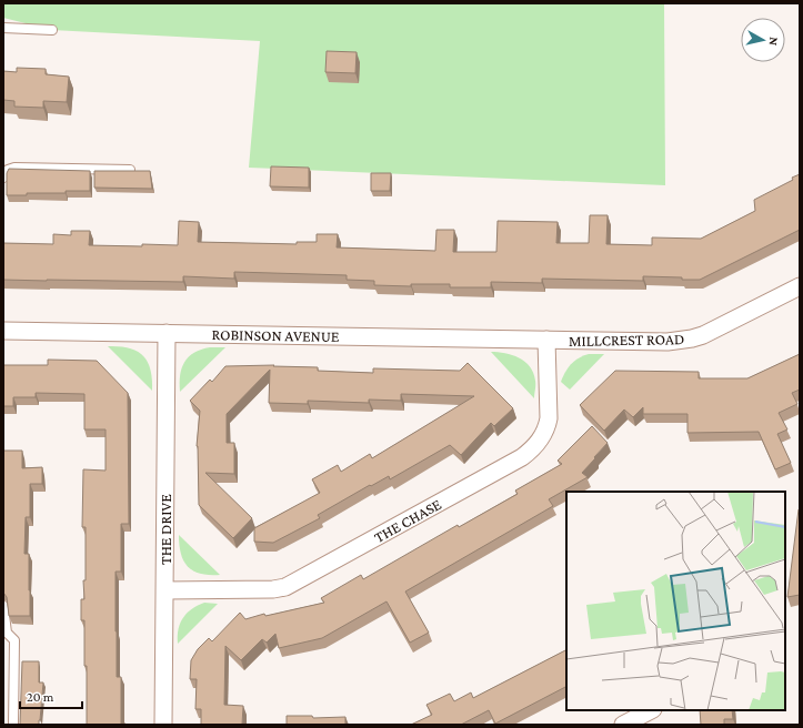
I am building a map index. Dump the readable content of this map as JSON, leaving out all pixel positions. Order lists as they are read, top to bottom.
{
  "streets": {
    "street": [
      "ROBINSON AVENUE",
      "MILLCREST ROAD",
      "THE CHASE",
      "THE DRIVE"
    ]
  },
  "crossings": [
    ["ROBINSON AVENUE", "MILLCREST ROAD"],
    ["ROBINSON AVENUE", "THE CHASE"],
    ["ROBINSON AVENUE", "THE DRIVE"],
    ["MILLCREST ROAD", "THE CHASE"],
    ["THE CHASE", "THE DRIVE"]
  ],
  "scale_bar": "20 m",
  "north": "right"
}
